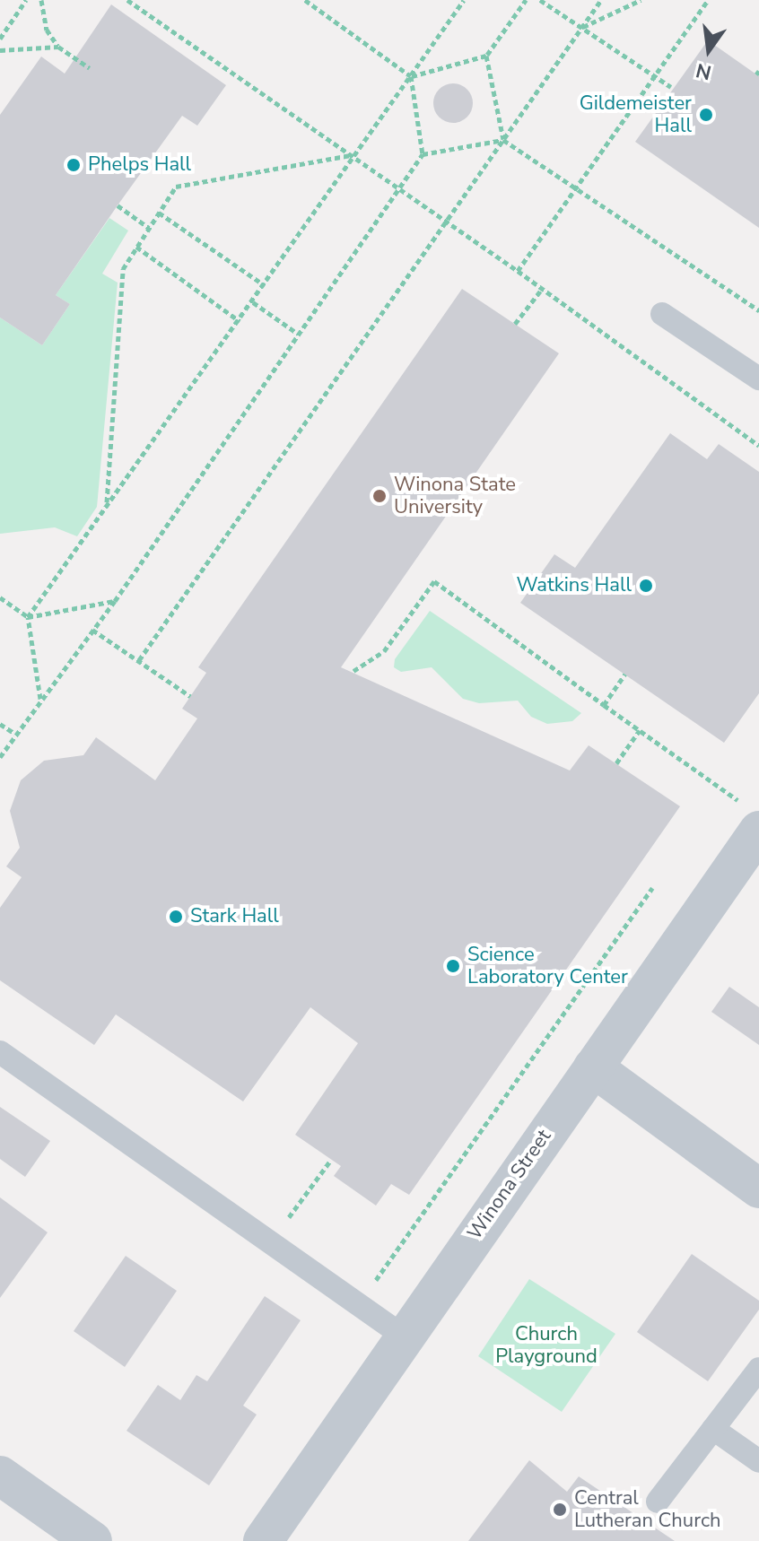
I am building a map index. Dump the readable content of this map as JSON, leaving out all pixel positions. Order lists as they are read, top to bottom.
{
  "streets": {
    "street": ["Winona Street"]
  },
  "parks": ["Church Playground"],
  "places": [
    "Gildemeister Hall",
    "Phelps Hall",
    "Winona State University",
    "Watkins Hall",
    "Stark Hall",
    "Science Laboratory Center",
    "Central Lutheran Church"
  ],
  "north": "bottom"
}
